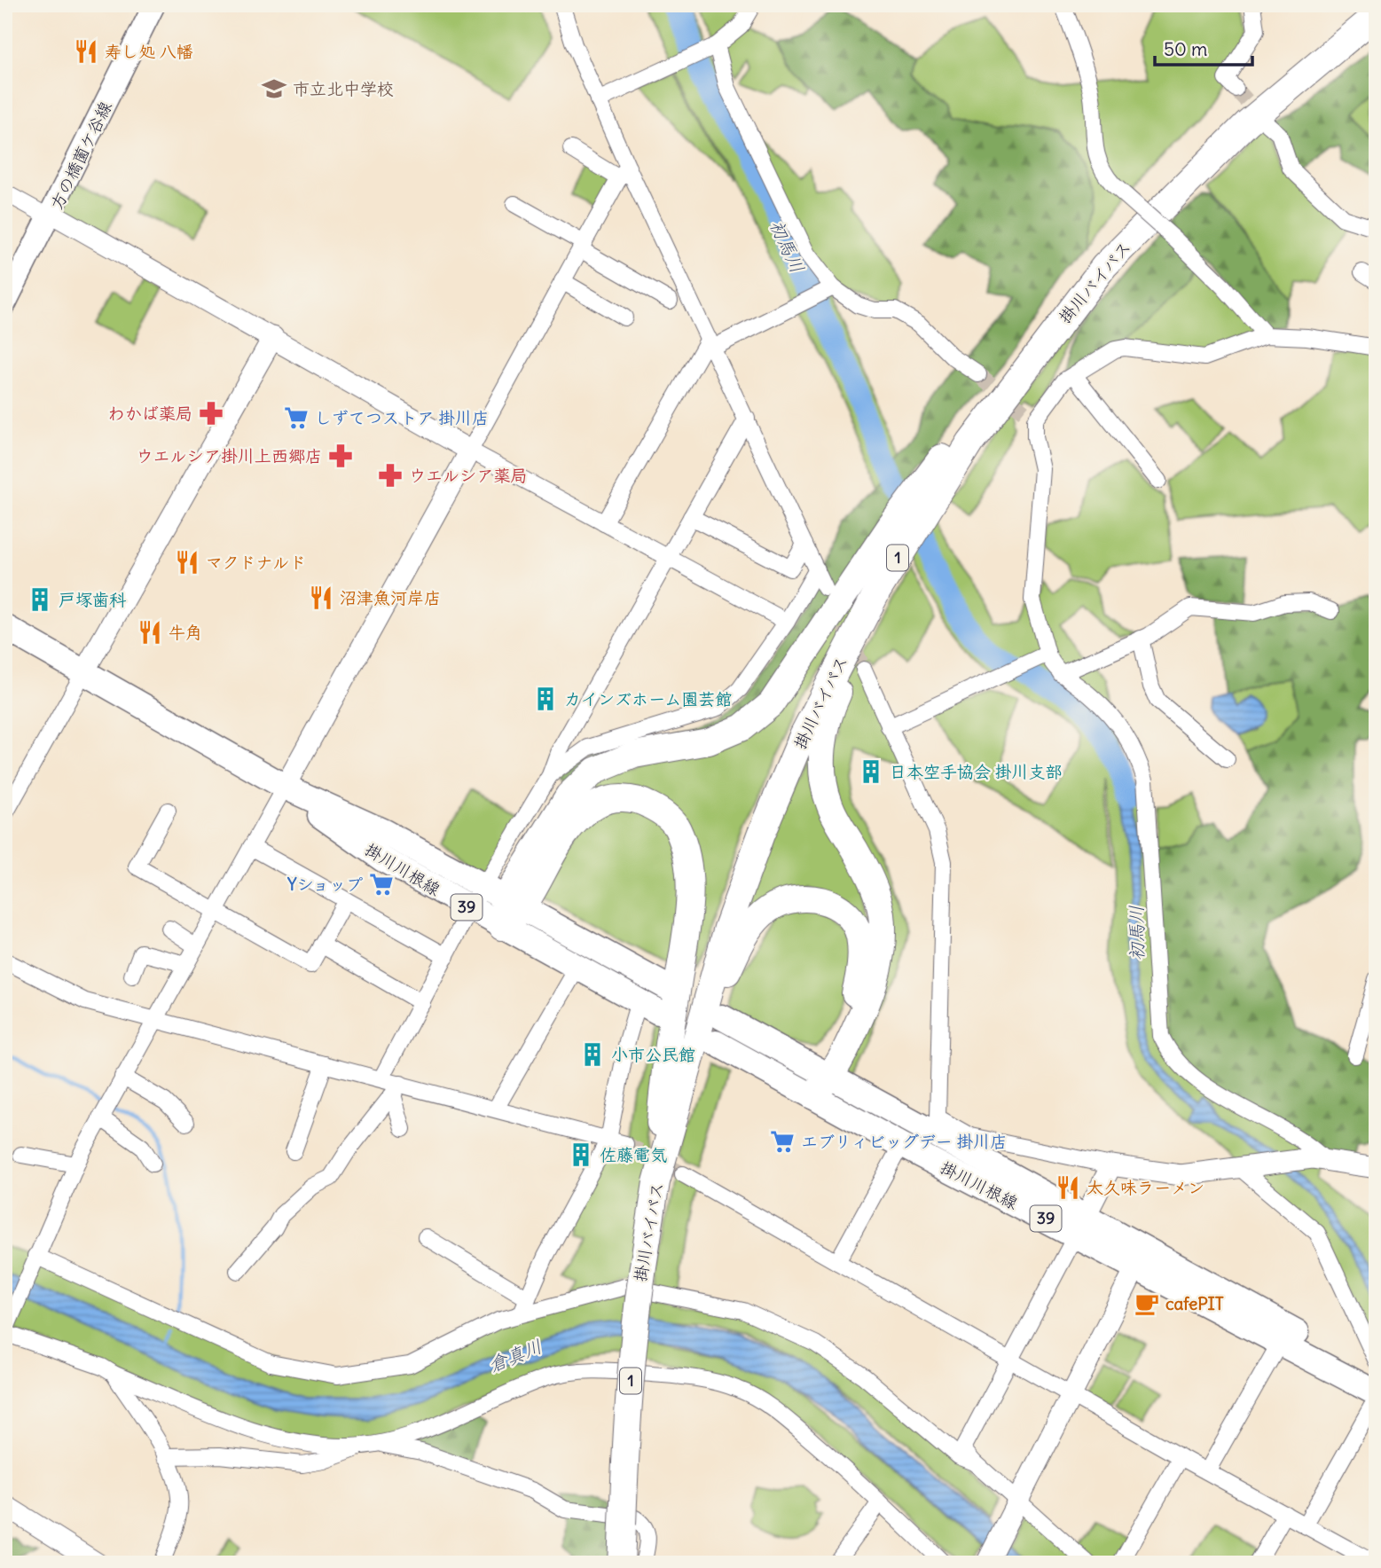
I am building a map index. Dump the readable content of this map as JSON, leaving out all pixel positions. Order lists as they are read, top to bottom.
{
  "streets": {
    "highway": ["掛川バイパス", "1"],
    "main road": ["方の橋薗ケ谷線", "掛川川根線", "39"]
  },
  "water": ["初馬川", "倉真川"],
  "places": {
    "restaurant": [
      "寿し処 八幡",
      "マクドナルド",
      "沼津魚河岸店",
      "牛角",
      "太久味ラーメン"
    ],
    "school or university": ["市立北中学校"],
    "pharmacy": ["わかば薬局", "ウエルシア掛川上西郷店", "ウエルシア薬局"],
    "supermarket": ["しずてつストア 掛川店", "Yショップ", "エブリィビッグデー 掛川店"],
    "building": [
      "戸塚歯科",
      "カインズホーム園芸館",
      "日本空手協会 掛川支部",
      "小市公民館",
      "佐藤電気"
    ],
    "cafe": ["cafePIT"]
  },
  "scale_bar": "50 m"
}
